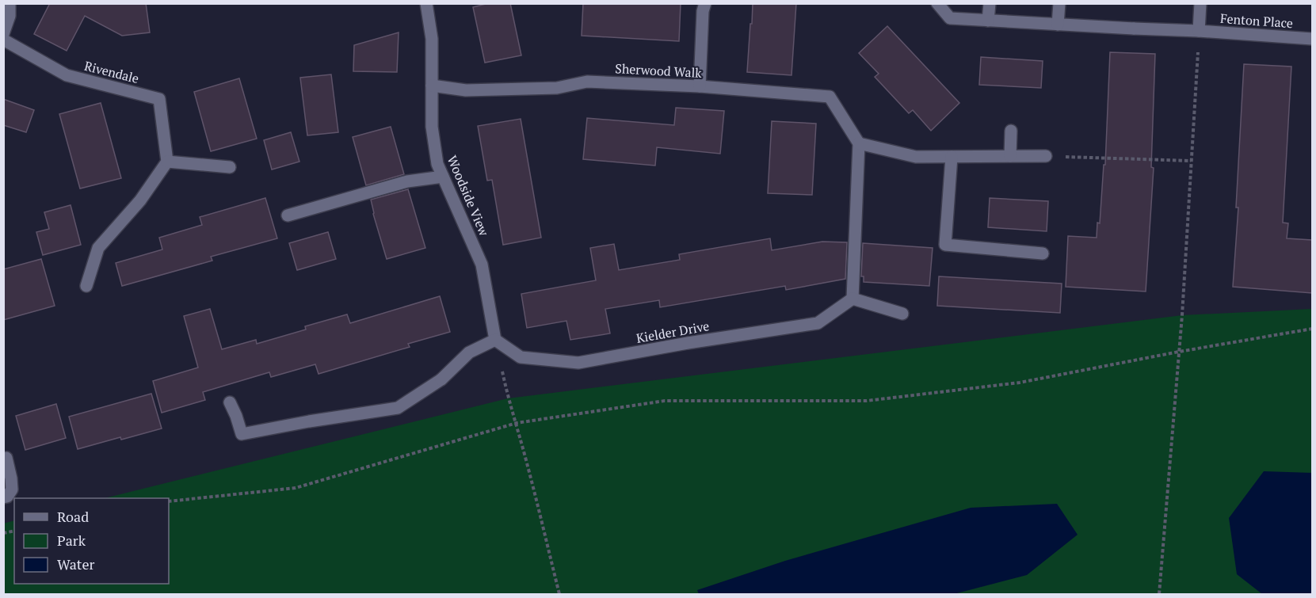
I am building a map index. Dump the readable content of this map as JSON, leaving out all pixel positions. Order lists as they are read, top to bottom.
{
  "streets": {
    "street": [
      "Fenton Place",
      "Sherwood Walk",
      "Rivendale",
      "Woodside View",
      "Kielder Drive"
    ]
  },
  "crossings": [
    ["Sherwood Walk", "Woodside View"],
    ["Woodside View", "Kielder Drive"]
  ],
  "legend": ["Road", "Park", "Water"]
}
